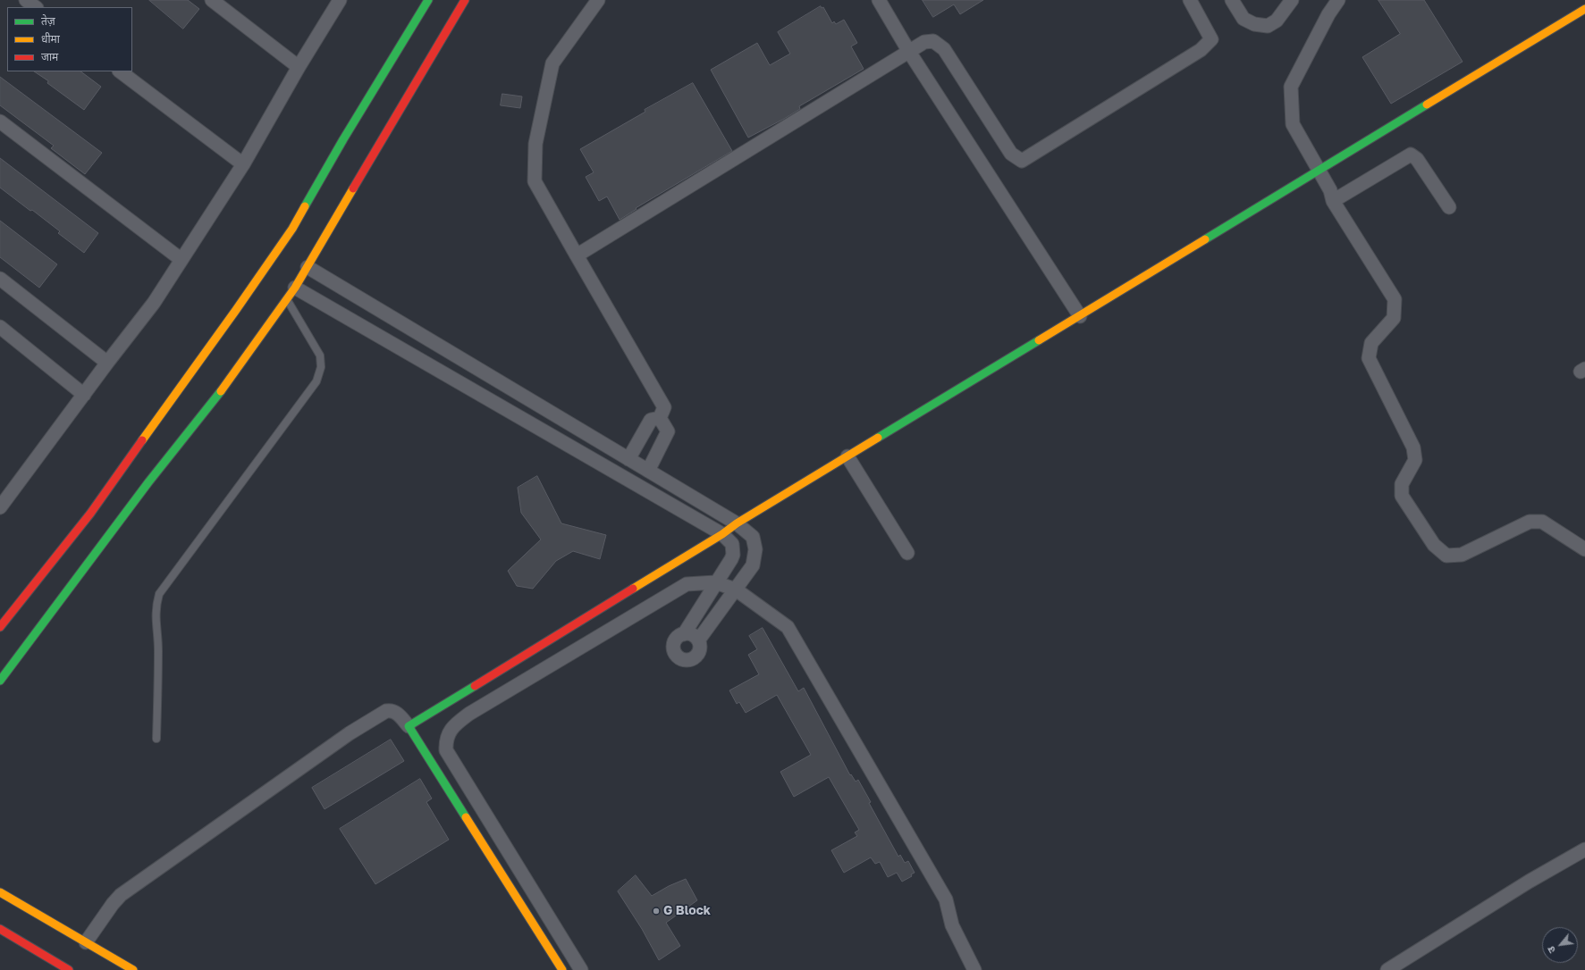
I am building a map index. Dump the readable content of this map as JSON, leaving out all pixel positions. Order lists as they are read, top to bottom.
{
  "places": ["G Block"],
  "legend": ["तेज़", "धीमा", "जाम"],
  "north": "bottom left"
}
